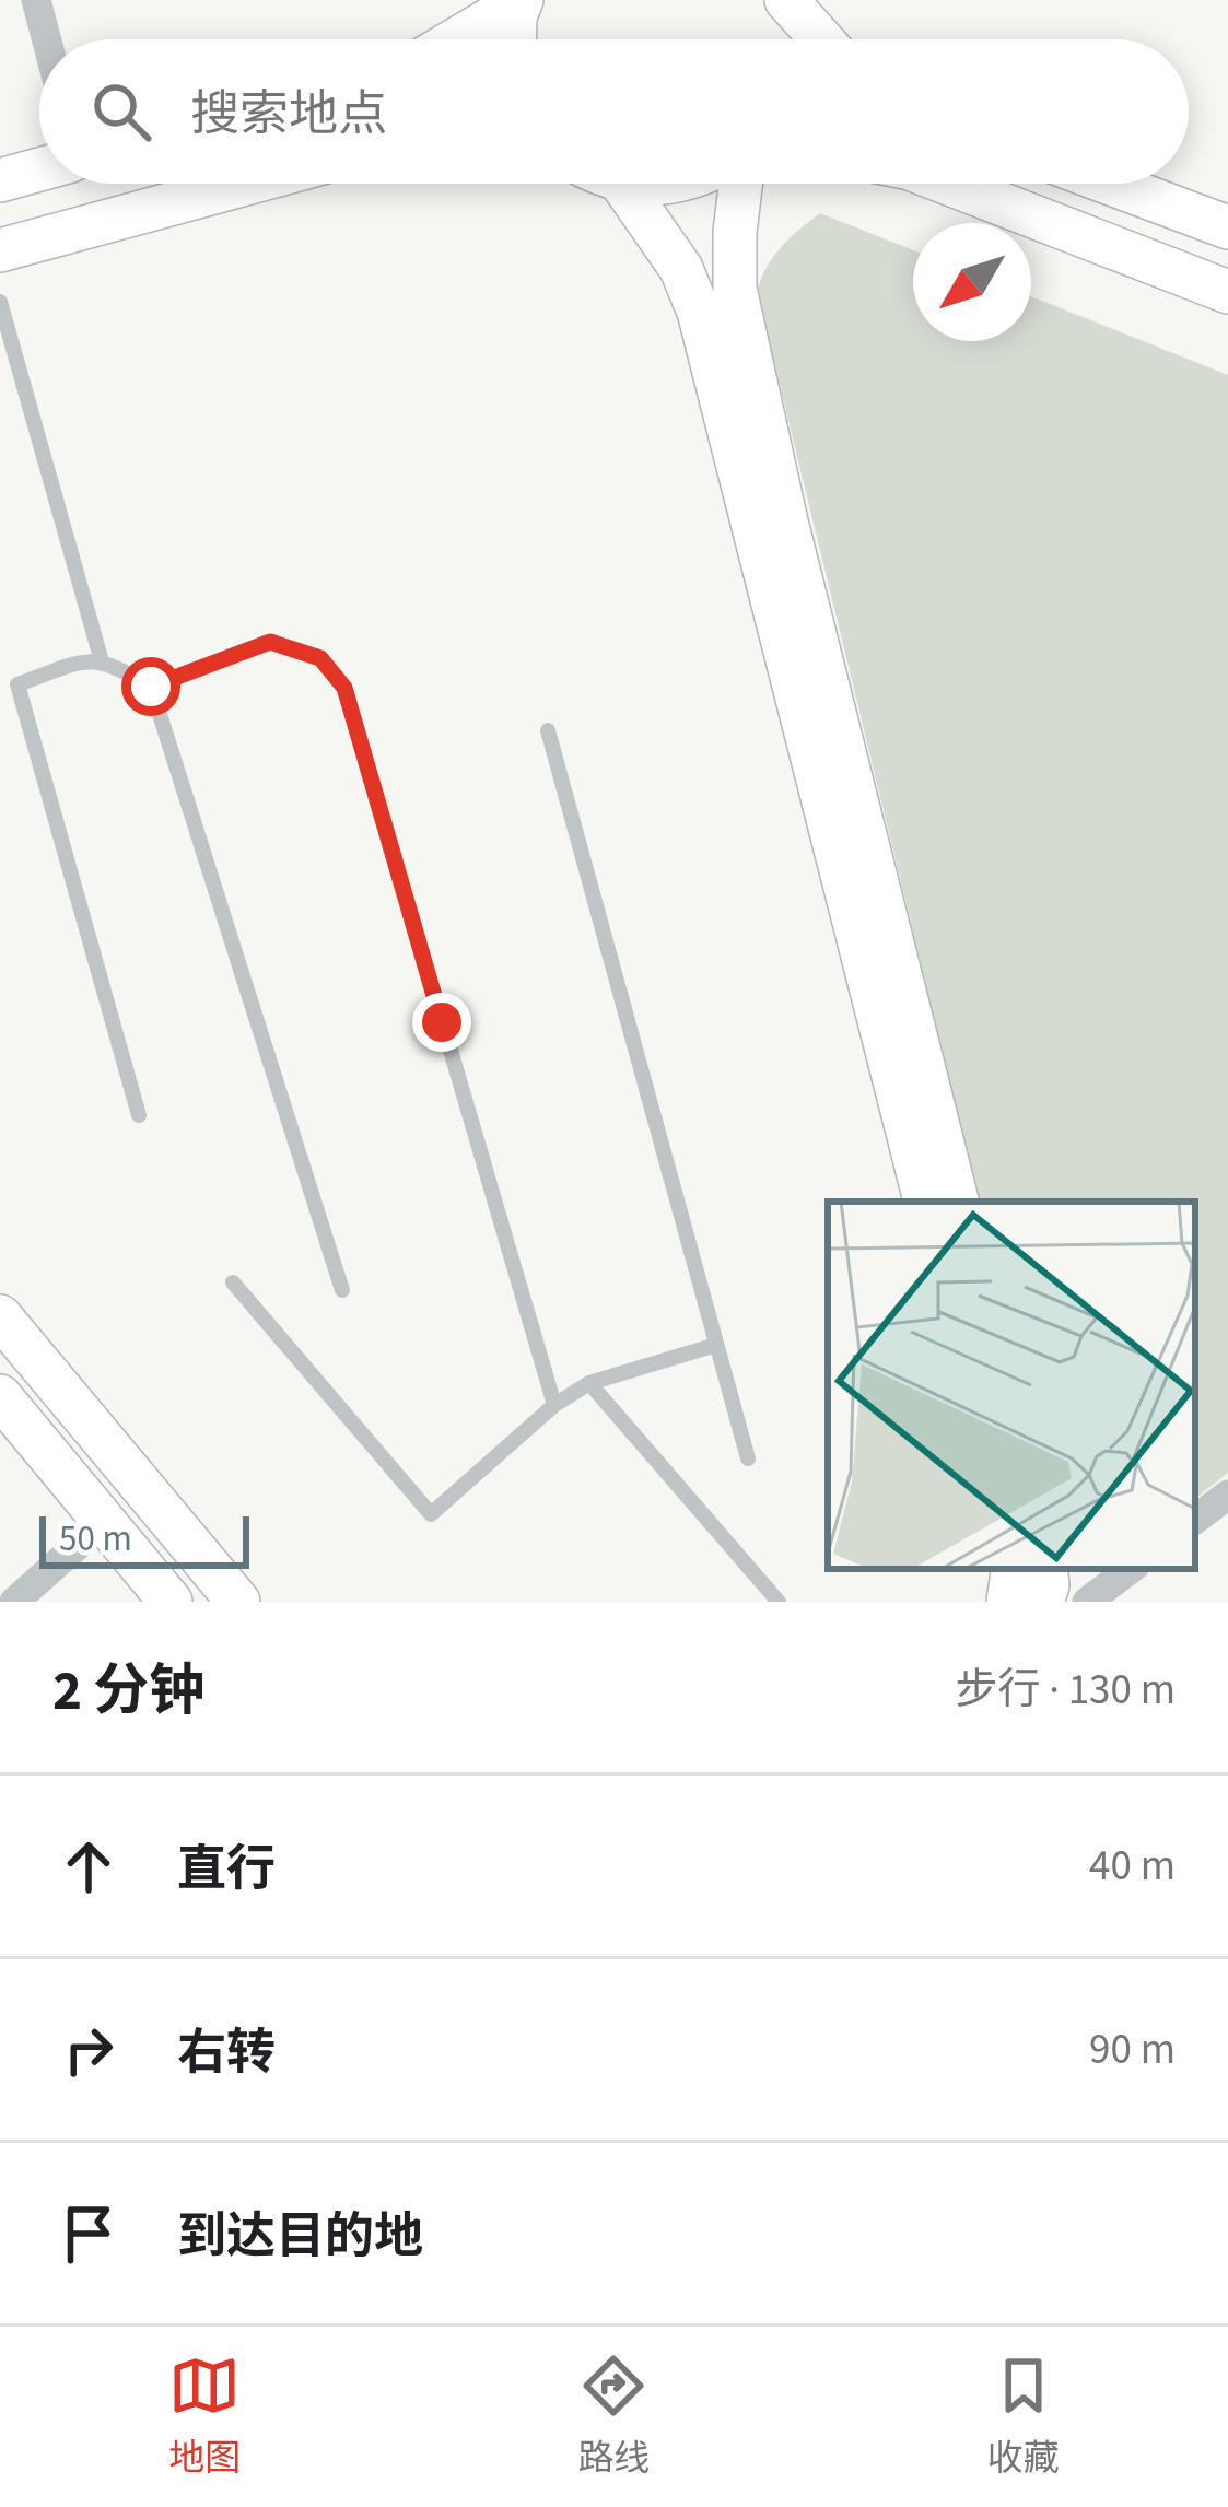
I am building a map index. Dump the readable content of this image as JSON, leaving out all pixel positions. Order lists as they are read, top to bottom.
{
  "scale_bar": "50 m",
  "north": "bottom left",
  "page": {
    "search": "搜索地点",
    "scale": "50 m",
    "heading": ["2 分钟", "步行 · 130 m"],
    "list": [
      ["直行", "40 m"],
      ["右转", "90 m"],
      "到达目的地"
    ],
    "nav": ["地图", "路线", "收藏"]
  }
}
